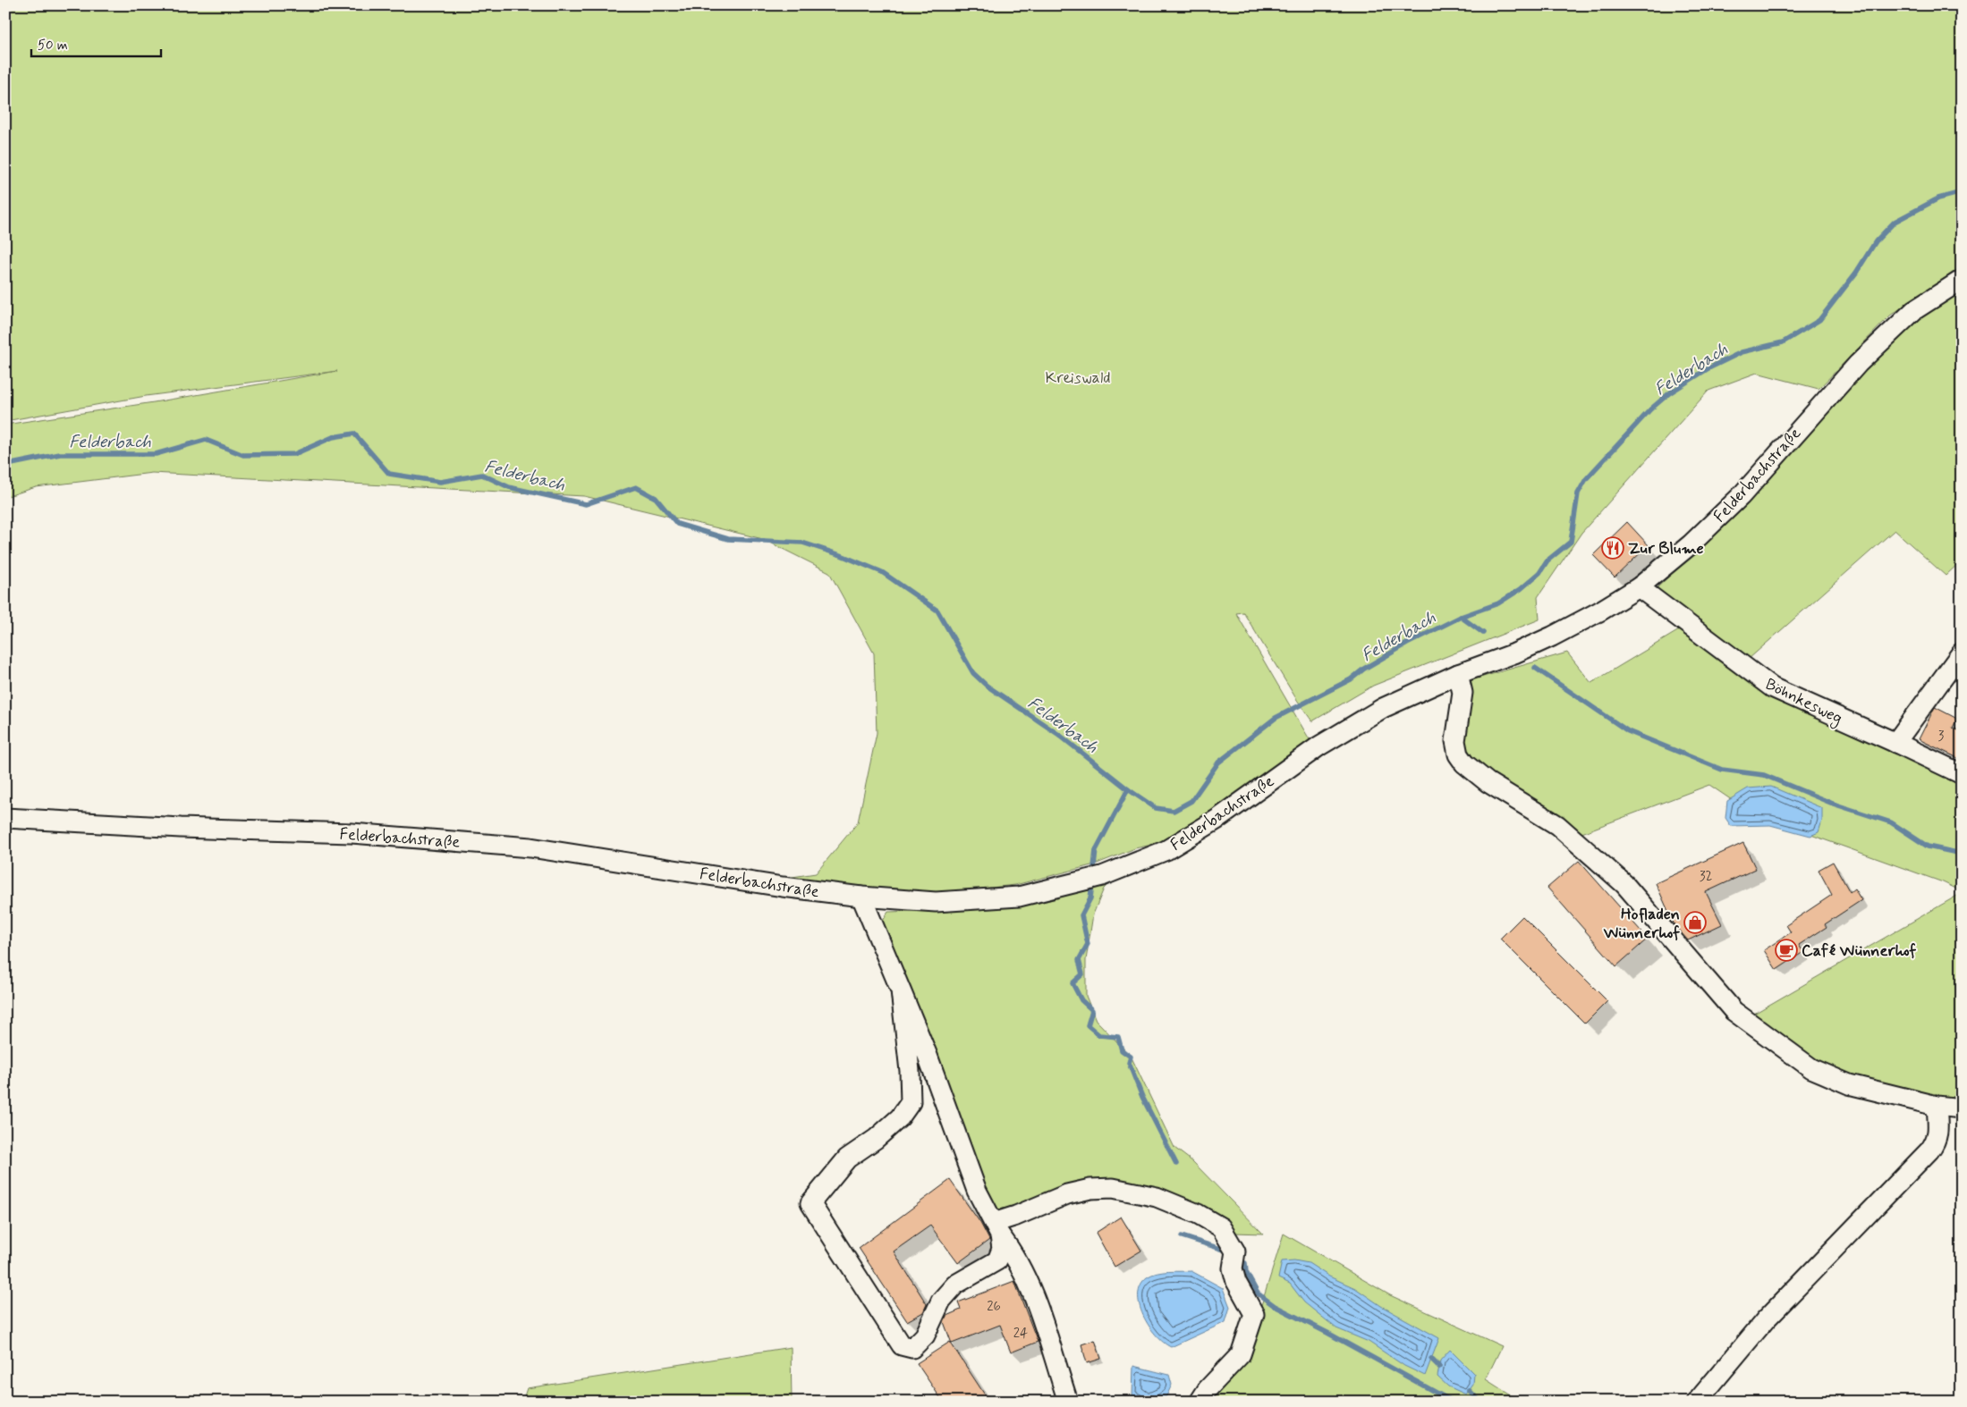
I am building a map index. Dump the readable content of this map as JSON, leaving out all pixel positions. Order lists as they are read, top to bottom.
{
  "streets": {
    "street": ["Felderbachstraße", "Böhnkesweg"]
  },
  "crossings": [
    ["Felderbachstraße", "Böhnkesweg"]
  ],
  "water": ["Felderbach"],
  "parks": ["Kreiswald"],
  "places": {
    "restaurant": ["Zur Blume"],
    "shop": ["Hofladen Wünnerhof"],
    "cafe": ["Café Wünnerhof"]
  },
  "house_numbers": [
    "3",
    "32",
    "26",
    "24"
  ],
  "scale_bar": "50 m"
}
